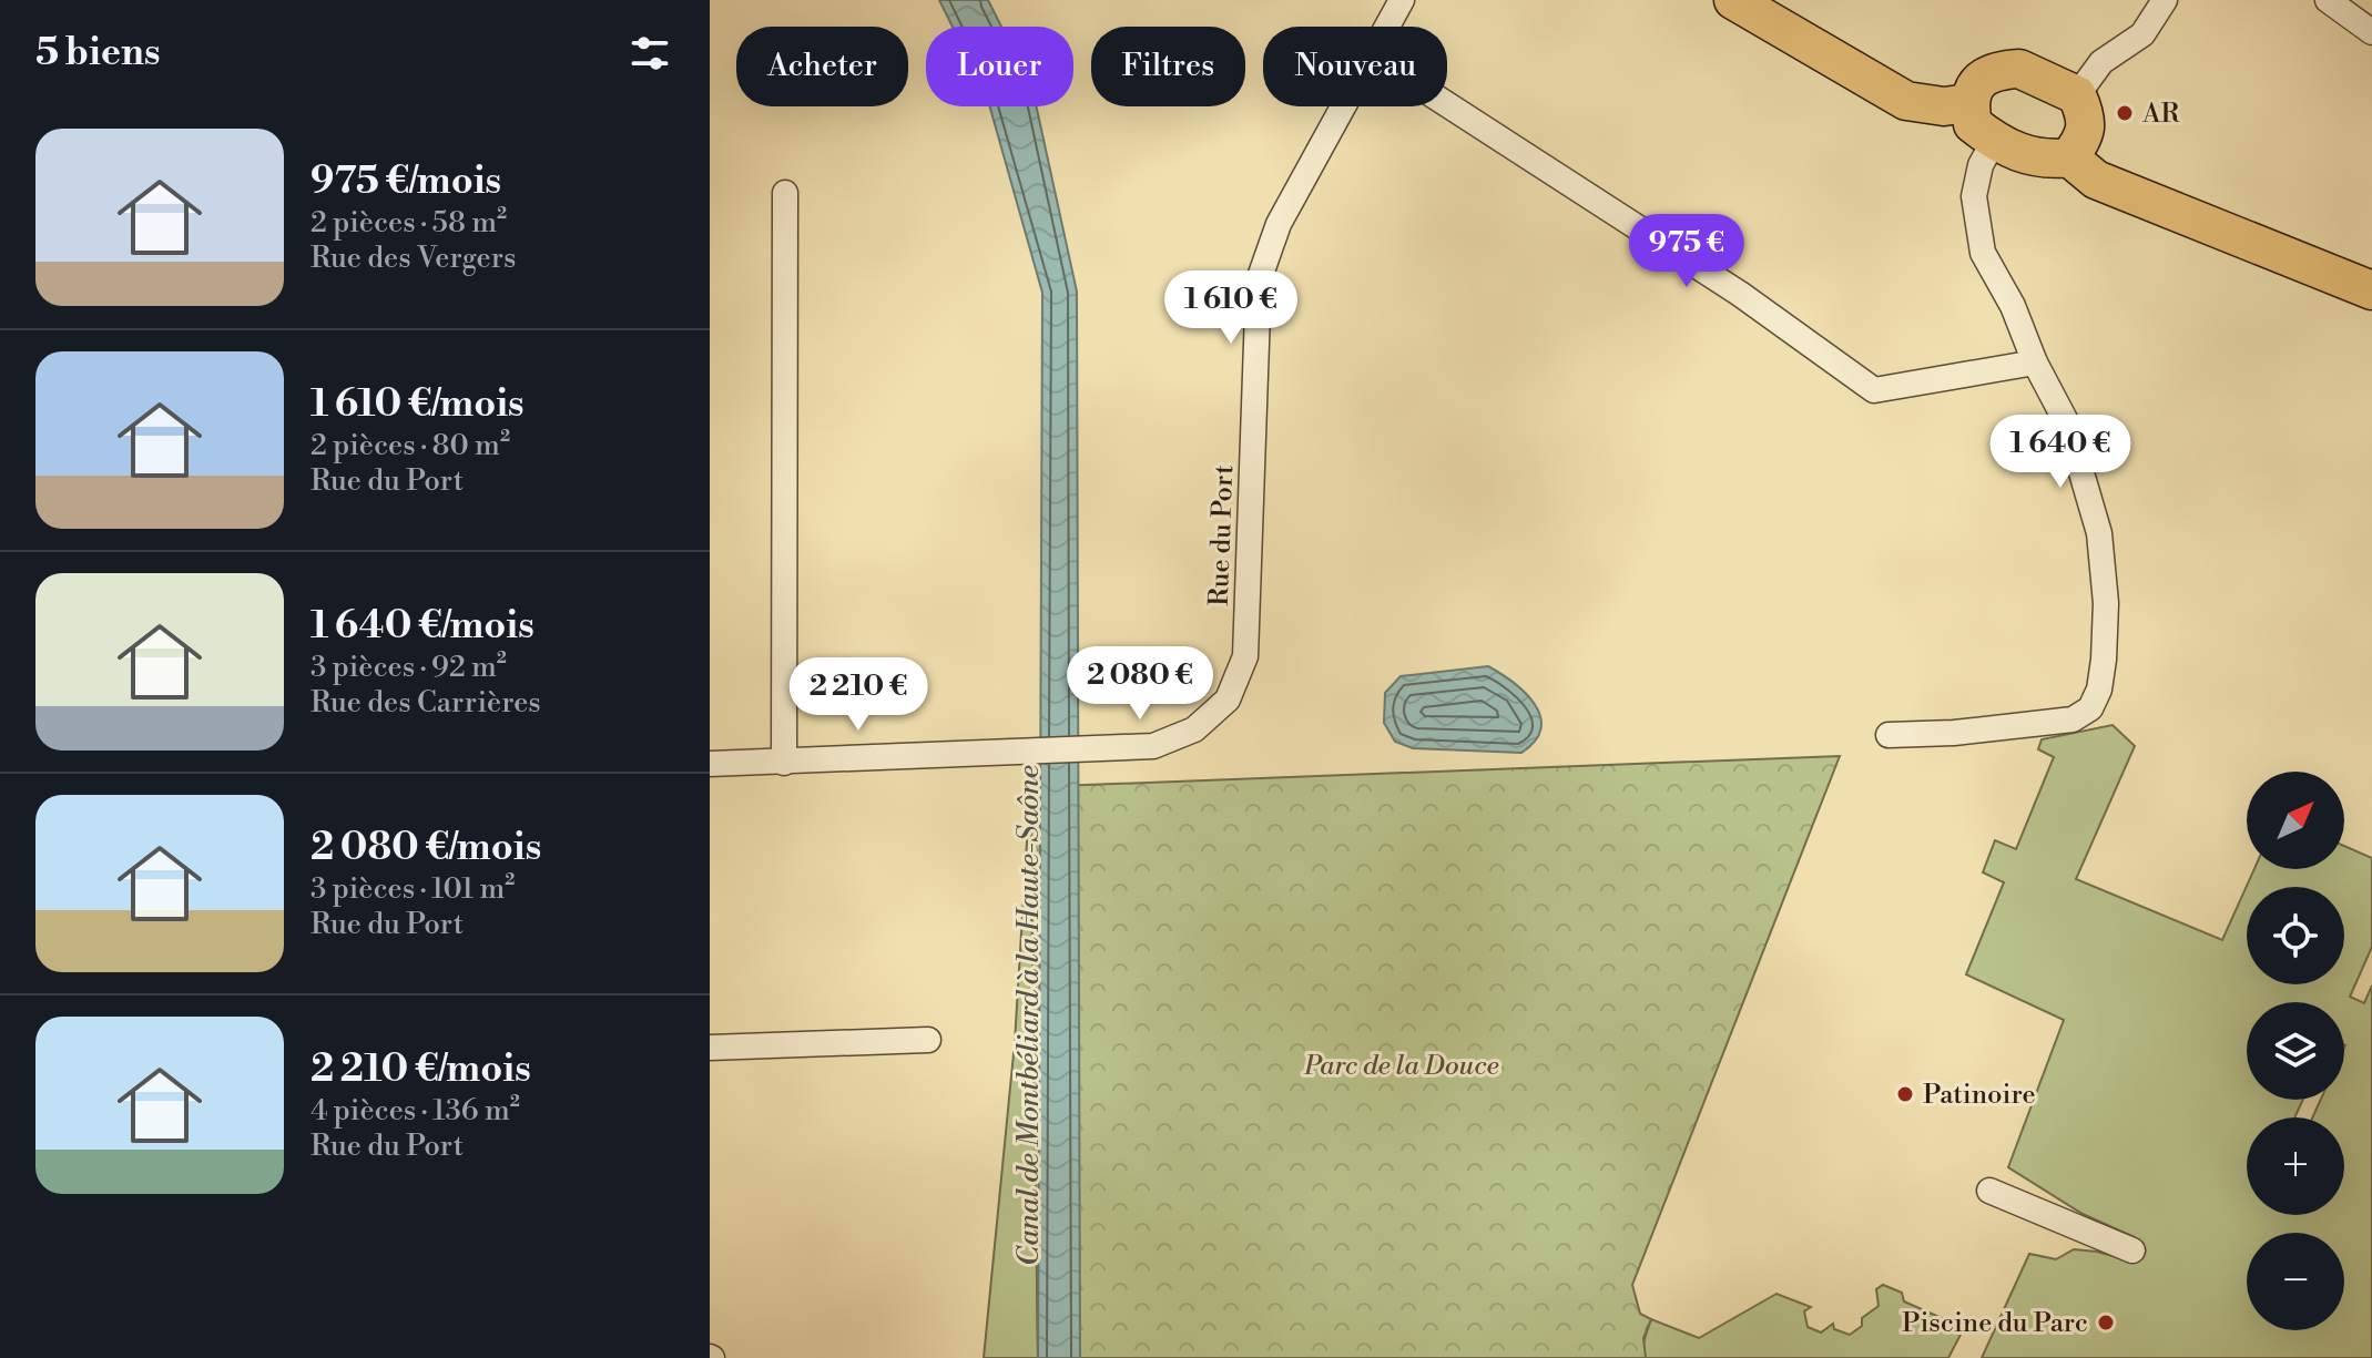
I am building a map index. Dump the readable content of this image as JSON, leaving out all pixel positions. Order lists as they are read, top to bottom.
{
  "streets": {
    "street": ["Rue du Port"]
  },
  "water": ["Canal de Montbéliard à la Haute-Saône"],
  "parks": ["Parc de la Douce"],
  "places": ["AR", "Patinoire", "Piscine du Parc"],
  "north": "top right",
  "page": {
    "heading": "5 biens",
    "chip": [
      "Acheter",
      "Louer",
      "Filtres",
      "Nouveau"
    ],
    "list": [
      {
        "name": "975 €/mois",
        "note": "2 pièces · 58 m² · Rue des Vergers"
      },
      {
        "name": "1 610 €/mois",
        "note": "2 pièces · 80 m² · Rue du Port"
      },
      {
        "name": "1 640 €/mois",
        "note": "3 pièces · 92 m² · Rue des Carrières"
      },
      {
        "name": "2 080 €/mois",
        "note": "3 pièces · 101 m² · Rue du Port"
      },
      {
        "name": "2 210 €/mois",
        "note": "4 pièces · 136 m² · Rue du Port"
      }
    ],
    "price": [
      "975 €",
      "1 610 €",
      "1 640 €",
      "2 080 €",
      "2 210 €"
    ],
    "map_buttons": ["+", "−"]
  }
}
